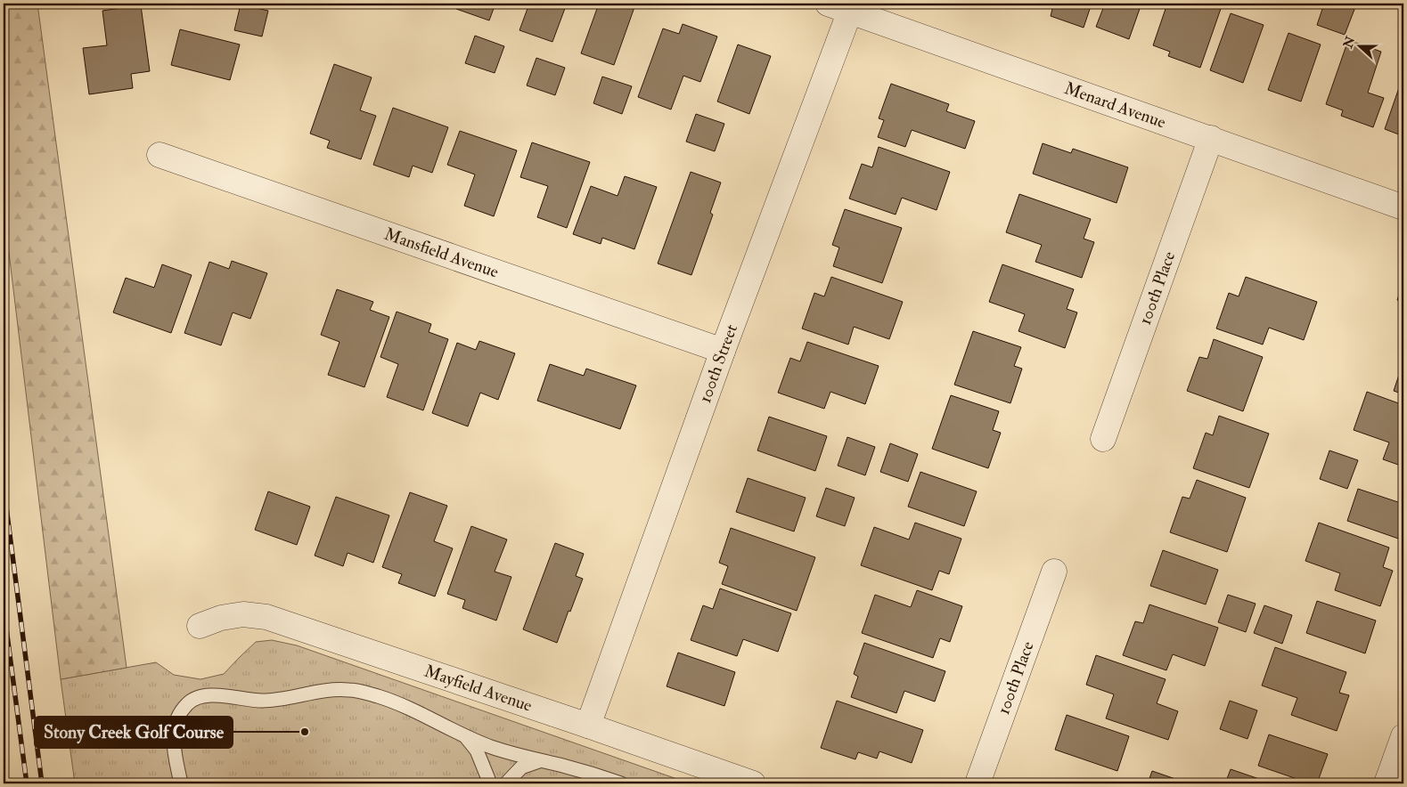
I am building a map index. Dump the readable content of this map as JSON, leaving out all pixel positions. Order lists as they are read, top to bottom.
{
  "streets": {
    "street": [
      "Menard Avenue",
      "Mansfield Avenue",
      "100th Place",
      "100th Street",
      "Mayfield Avenue"
    ]
  },
  "crossings": [
    ["Menard Avenue", "100th Place"],
    ["Menard Avenue", "100th Street"],
    ["Mansfield Avenue", "100th Street"],
    ["100th Street", "Mayfield Avenue"]
  ],
  "places": ["Stony Creek Golf Course"],
  "north": "left"
}
